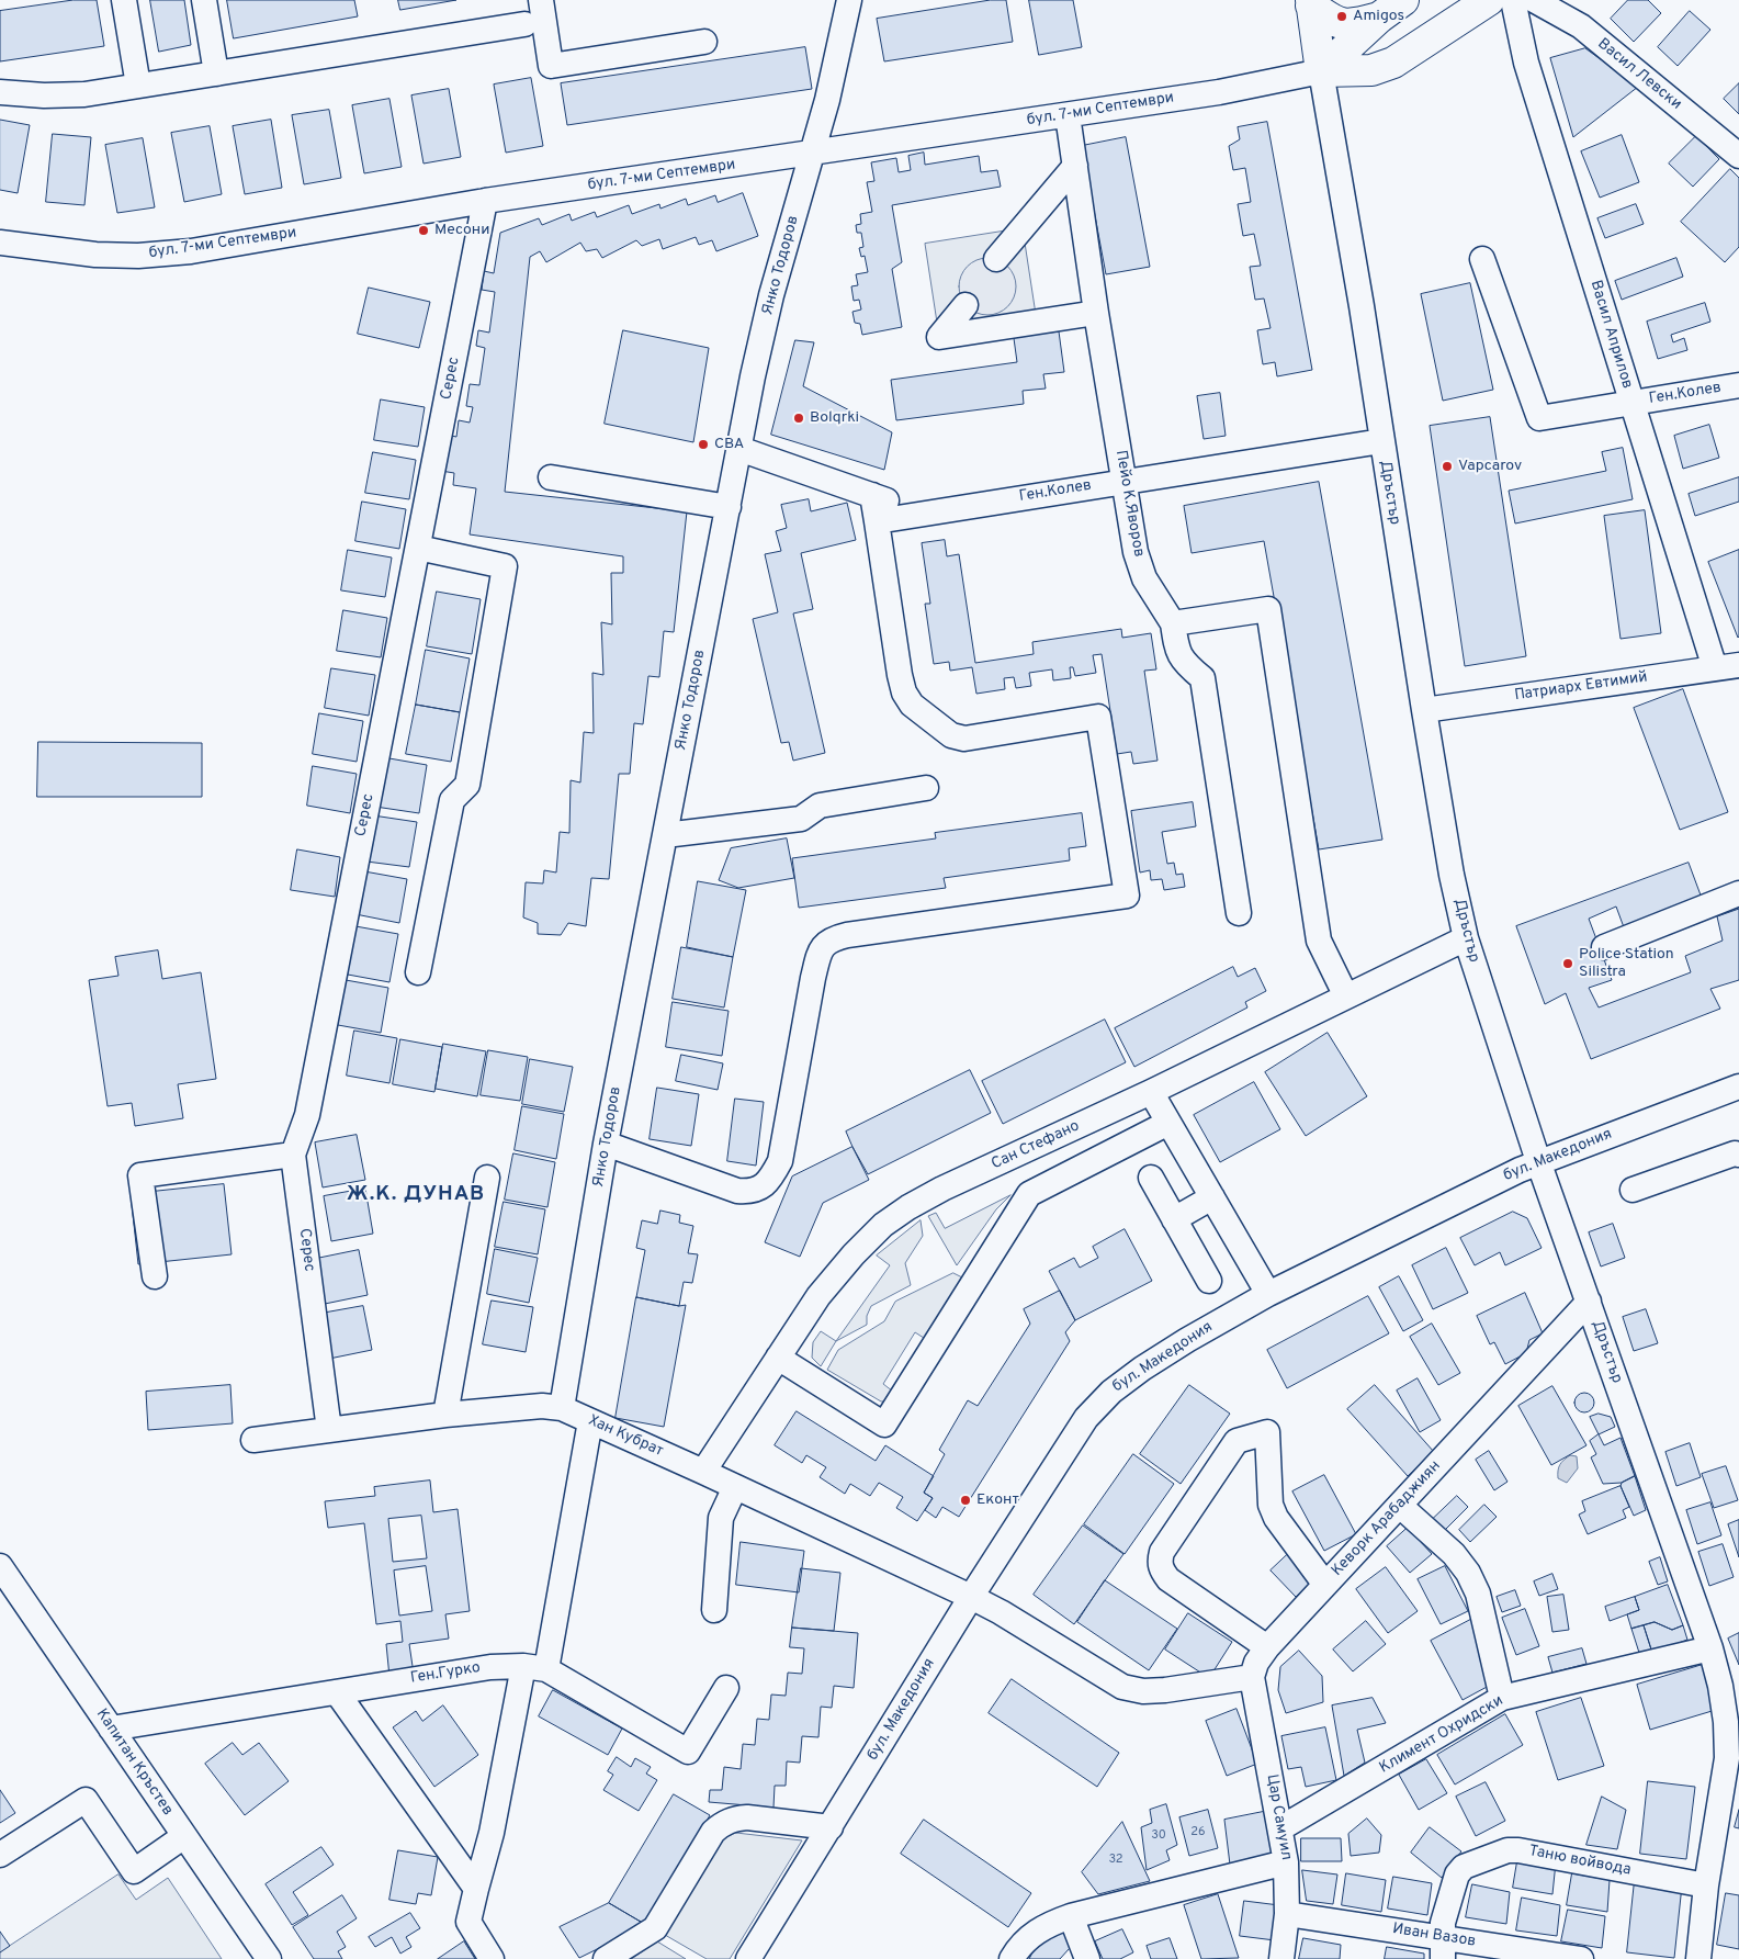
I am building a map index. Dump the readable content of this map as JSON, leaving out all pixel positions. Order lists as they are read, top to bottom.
{
  "streets": {
    "street": [
      "Васил Левски",
      "бул. 7-ми Септември",
      "Янко Тодоров",
      "Васил Априлов",
      "Серес",
      "Ген.Колев",
      "Дръстър",
      "Пейо К.Яворов",
      "Патриарх Евтимий",
      "Сан Стефано",
      "бул. Македония",
      "Хан Кубрат",
      "Кеворк Арабаджиян",
      "Ген.Гурко",
      "Климент Охридски",
      "Капитан Кръстев",
      "Цар Самуил",
      "Таню войвода",
      "Иван Вазов"
    ]
  },
  "crossings": [
    ["бул. 7-ми Септември", "Янко Тодоров"],
    ["бул. 7-ми Септември", "Серес"],
    ["бул. 7-ми Септември", "Дръстър"],
    ["бул. 7-ми Септември", "Пейо К.Яворов"],
    ["Янко Тодоров", "Хан Кубрат"],
    ["Васил Априлов", "Ген.Колев"],
    ["Васил Априлов", "Патриарх Евтимий"],
    ["Серес", "Хан Кубрат"],
    ["Ген.Колев", "Дръстър"],
    ["Ген.Колев", "Пейо К.Яворов"],
    ["Дръстър", "Патриарх Евтимий"],
    ["Дръстър", "Сан Стефано"],
    ["Дръстър", "бул. Македония"],
    ["Дръстър", "Кеворк Арабаджиян"],
    ["Дръстър", "Климент Охридски"],
    ["Дръстър", "Таню войвода"],
    ["Сан Стефано", "Хан Кубрат"],
    ["бул. Македония", "Хан Кубрат"],
    ["Хан Кубрат", "Кеворк Арабаджиян"],
    ["Хан Кубрат", "Цар Самуил"],
    ["Кеворк Арабаджиян", "Цар Самуил"],
    ["Ген.Гурко", "Капитан Кръстев"],
    ["Климент Охридски", "Цар Самуил"],
    ["Цар Самуил", "Иван Вазов"],
    ["Таню войвода", "Иван Вазов"]
  ],
  "districts": ["Ж.К. ДУНАВ"],
  "places": [
    "Amigos",
    "Месони",
    "Bolqrki",
    "CBA",
    "Vapcarov",
    "Police Station Silistra",
    "Еконт"
  ],
  "house_numbers": ["26", "30", "32"]
}
